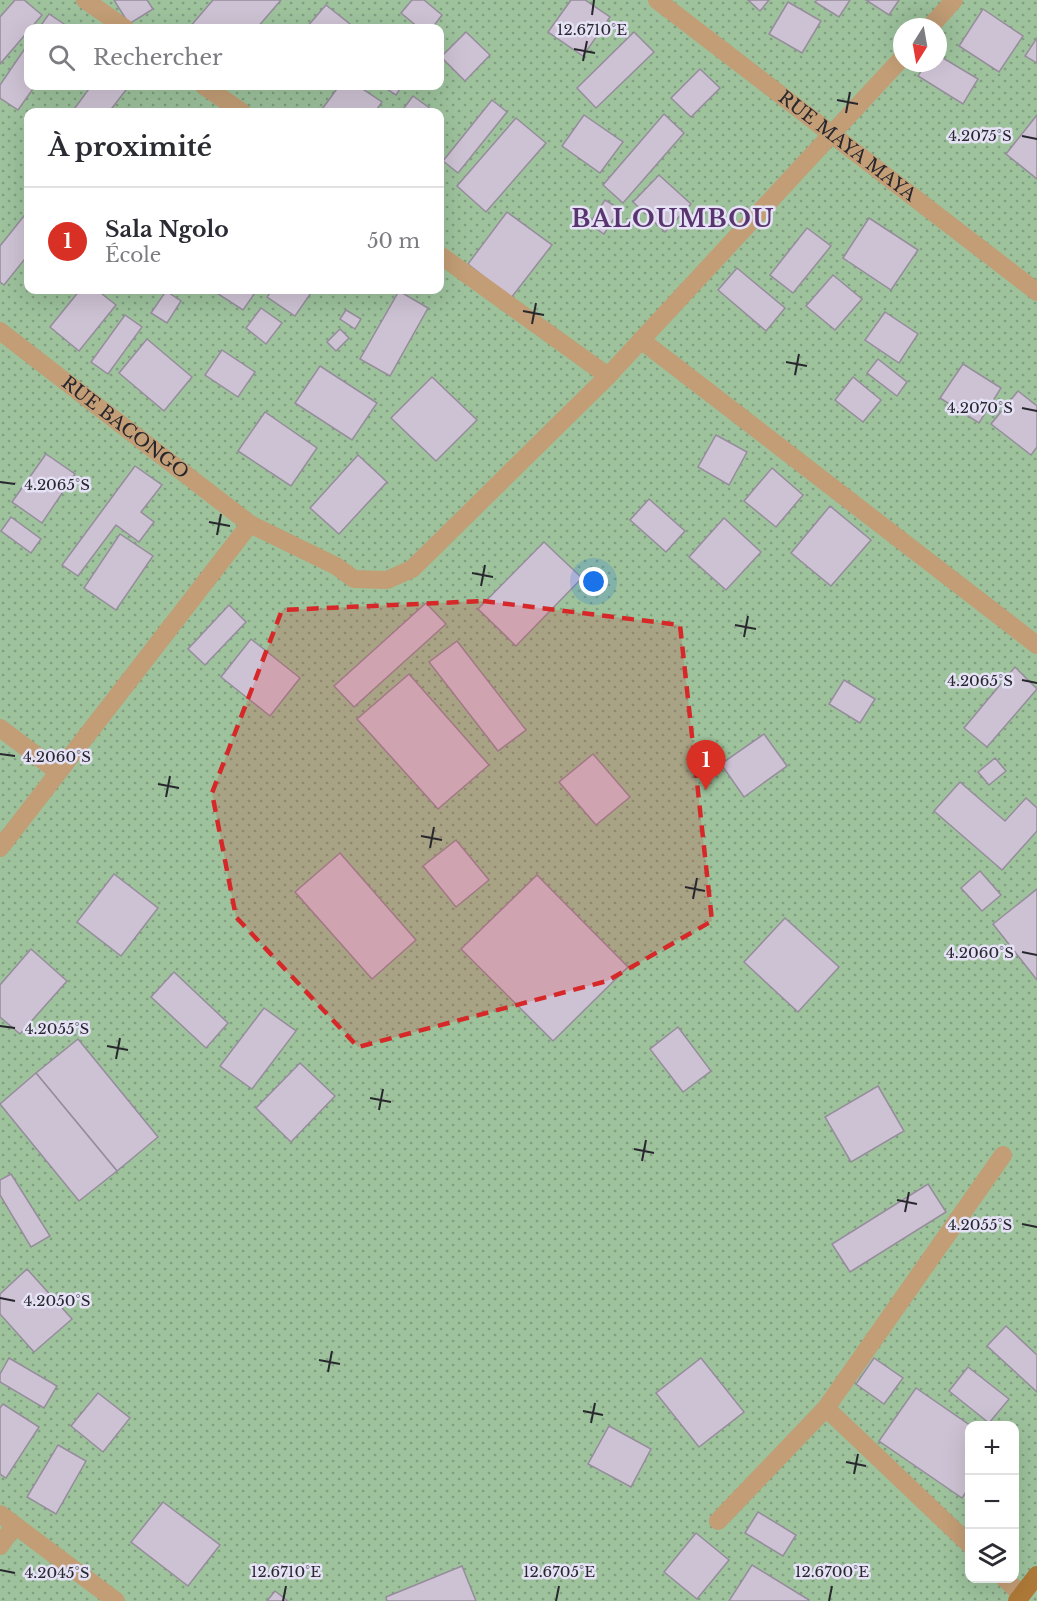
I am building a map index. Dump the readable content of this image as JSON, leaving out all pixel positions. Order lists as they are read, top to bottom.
{
  "streets": {
    "street": ["RUE MAYA MAYA", "RUE BACONGO"]
  },
  "crossings": [
    ["RUE MAYA MAYA", "RUE BACONGO"]
  ],
  "districts": ["BALOUMBOU"],
  "north": "bottom",
  "page": {
    "search": "Rechercher",
    "heading": "À proximité",
    "list": [
      {
        "mark": "1",
        "name": "Sala Ngolo",
        "note": "École",
        "value": "50 m"
      }
    ],
    "pins": "1",
    "map_buttons": ["+", "−"]
  },
  "coordinates": [
    "12.6710°E",
    "4.2075°S",
    "4.2070°S",
    "4.2065°S",
    "4.2060°S",
    "4.2055°S",
    "4.2050°S",
    "12.6705°E",
    "12.6700°E",
    "4.2045°S"
  ]
}
